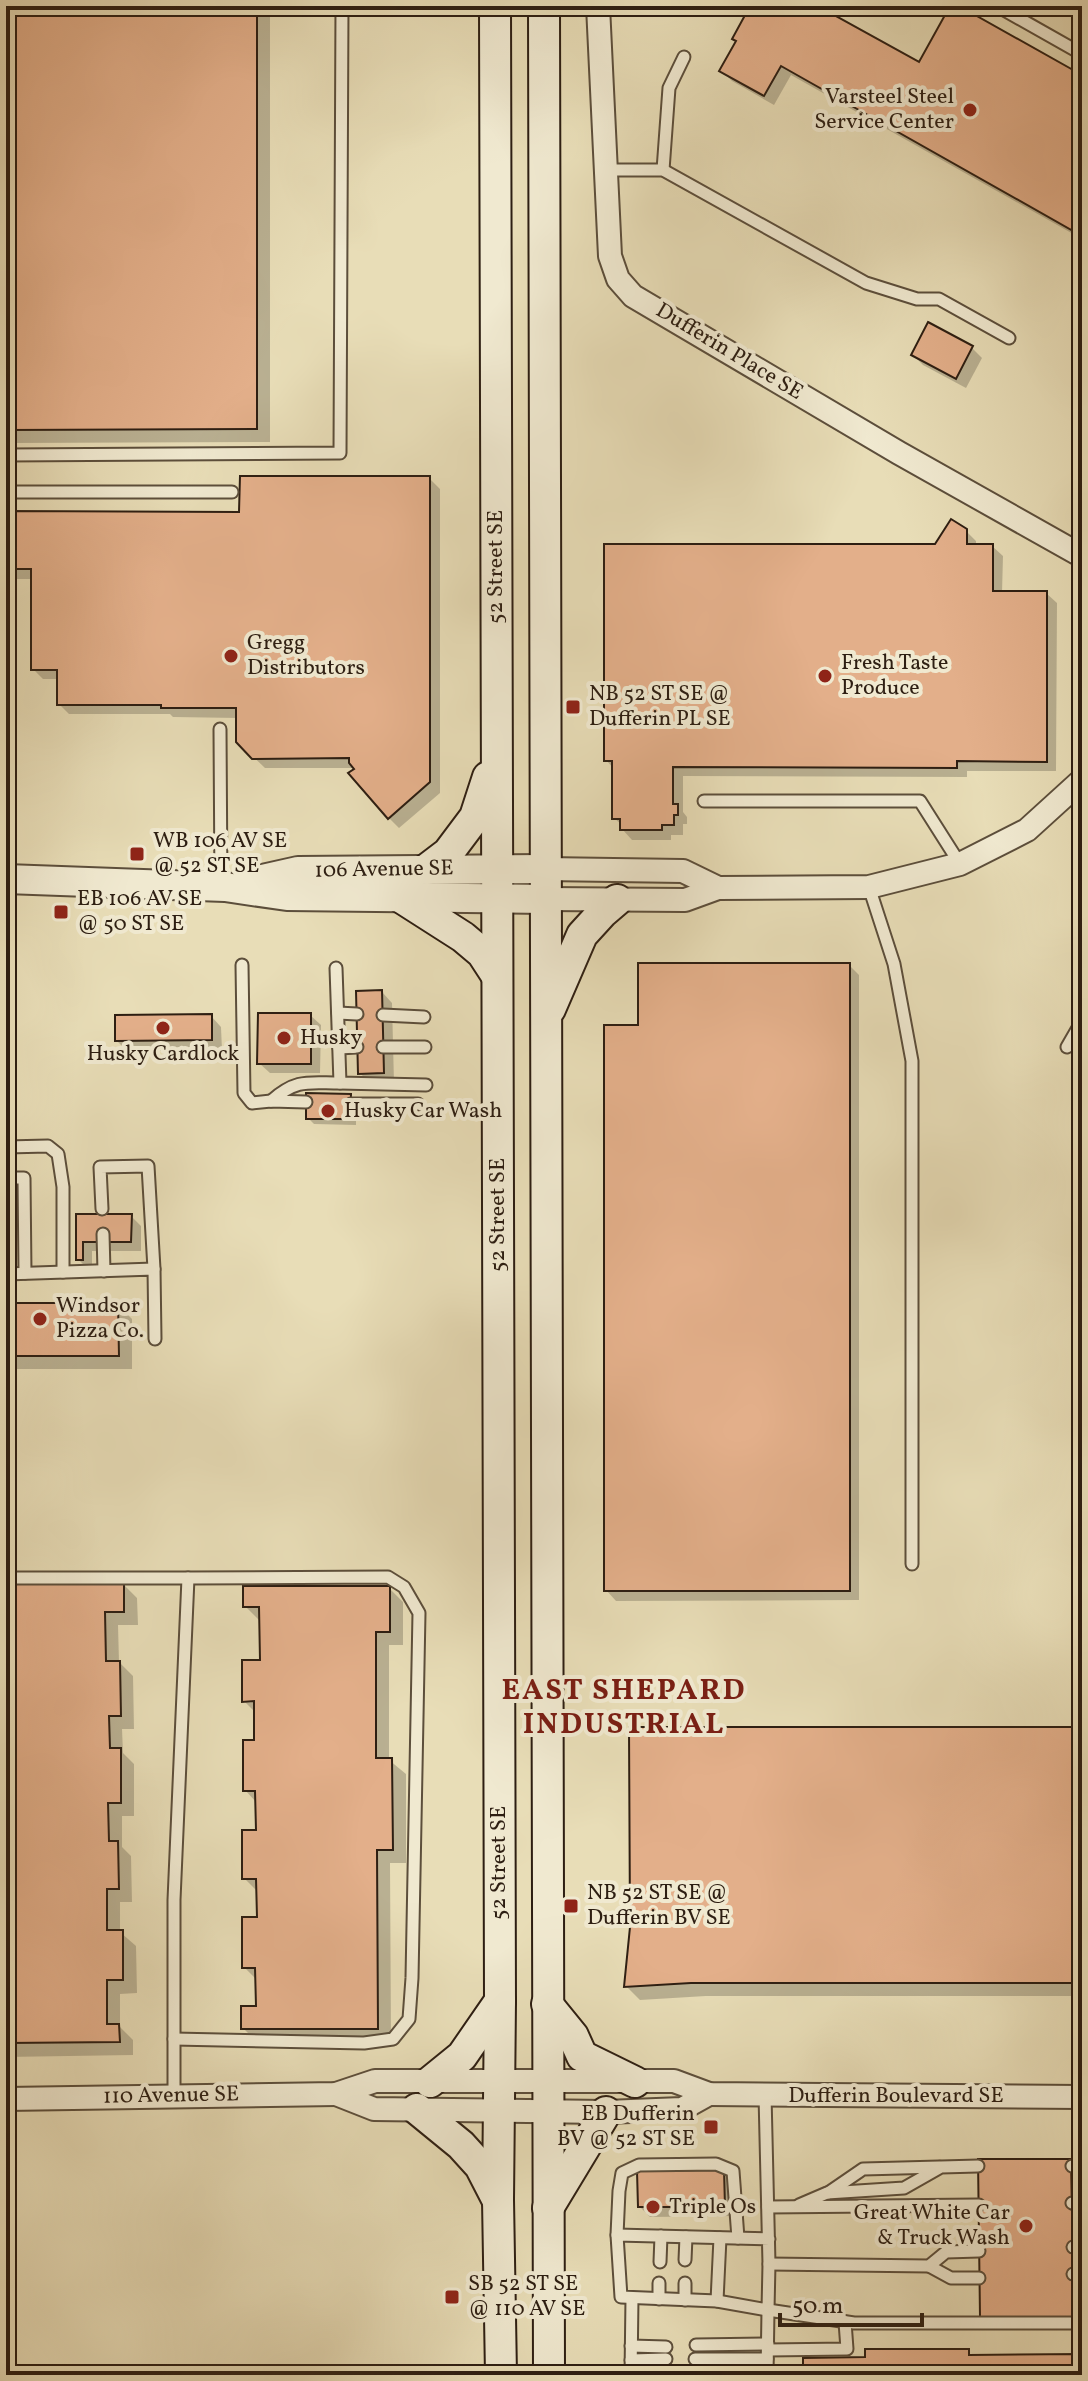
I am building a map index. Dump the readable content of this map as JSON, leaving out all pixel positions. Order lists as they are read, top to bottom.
{
  "streets": {
    "main road": ["52 Street SE"],
    "street": [
      "Dufferin Place SE",
      "106 Avenue SE",
      "110 Avenue SE",
      "Dufferin Boulevard SE"
    ]
  },
  "crossings": [
    ["52 Street SE", "106 Avenue SE"],
    ["52 Street SE", "110 Avenue SE"],
    ["52 Street SE", "Dufferin Boulevard SE"],
    ["110 Avenue SE", "Dufferin Boulevard SE"]
  ],
  "districts": ["EAST SHEPARD INDUSTRIAL"],
  "places": {
    "other": [
      "Varsteel Steel Service Center",
      "Gregg Distributors",
      "Fresh Taste Produce",
      "Husky Cardlock",
      "Husky",
      "Husky Car Wash",
      "Windsor Pizza Co.",
      "Triple Os",
      "Great White Car & Truck Wash"
    ],
    "transit": [
      "NB 52 ST SE @ Dufferin PL SE",
      "WB 106 AV SE @ 52 ST SE",
      "EB 106 AV SE @ 50 ST SE",
      "NB 52 ST SE @ Dufferin BV SE",
      "EB Dufferin BV @ 52 ST SE",
      "SB 52 ST SE @ 110 AV SE"
    ]
  },
  "scale_bar": "50 m"
}
